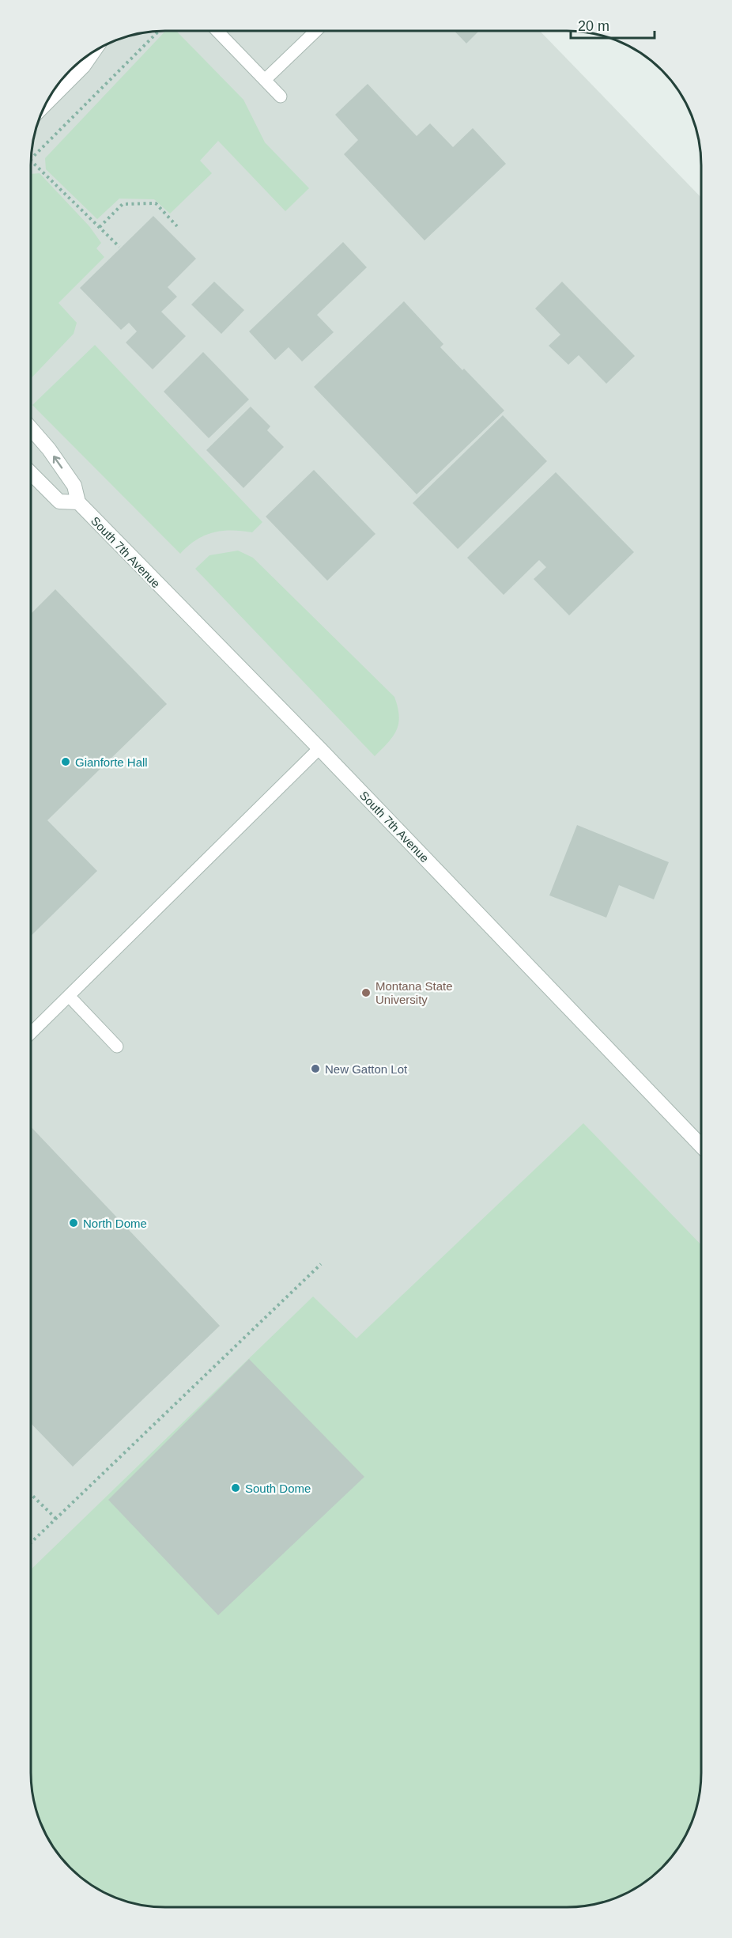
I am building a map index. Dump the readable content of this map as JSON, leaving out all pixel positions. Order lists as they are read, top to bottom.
{
  "streets": {
    "street": ["South 7th Avenue"]
  },
  "places": [
    "Gianforte Hall",
    "Montana State University",
    "New Gatton Lot",
    "North Dome",
    "South Dome"
  ],
  "scale_bar": "20 m"
}
